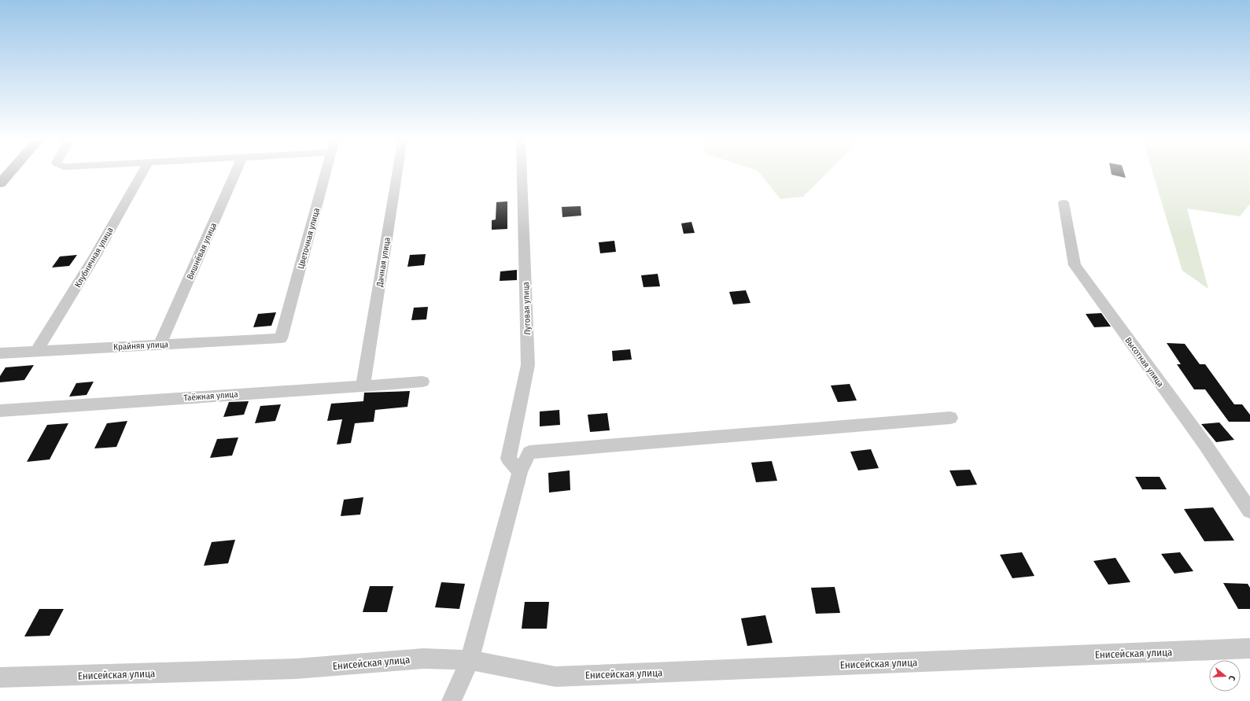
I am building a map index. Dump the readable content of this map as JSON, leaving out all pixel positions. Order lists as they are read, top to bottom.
{
  "streets": {
    "street": [
      "Цветочная улица",
      "Вишнёвая улица",
      "Клубничная улица",
      "Дачная улица",
      "Луговая улица",
      "Крайняя улица",
      "Высотная улица",
      "Таёжная улица",
      "Енисейская улица"
    ]
  },
  "crossings": [
    ["Цветочная улица", "Крайняя улица"],
    ["Вишнёвая улица", "Крайняя улица"],
    ["Клубничная улица", "Крайняя улица"],
    ["Дачная улица", "Таёжная улица"]
  ],
  "north": "right"
}
